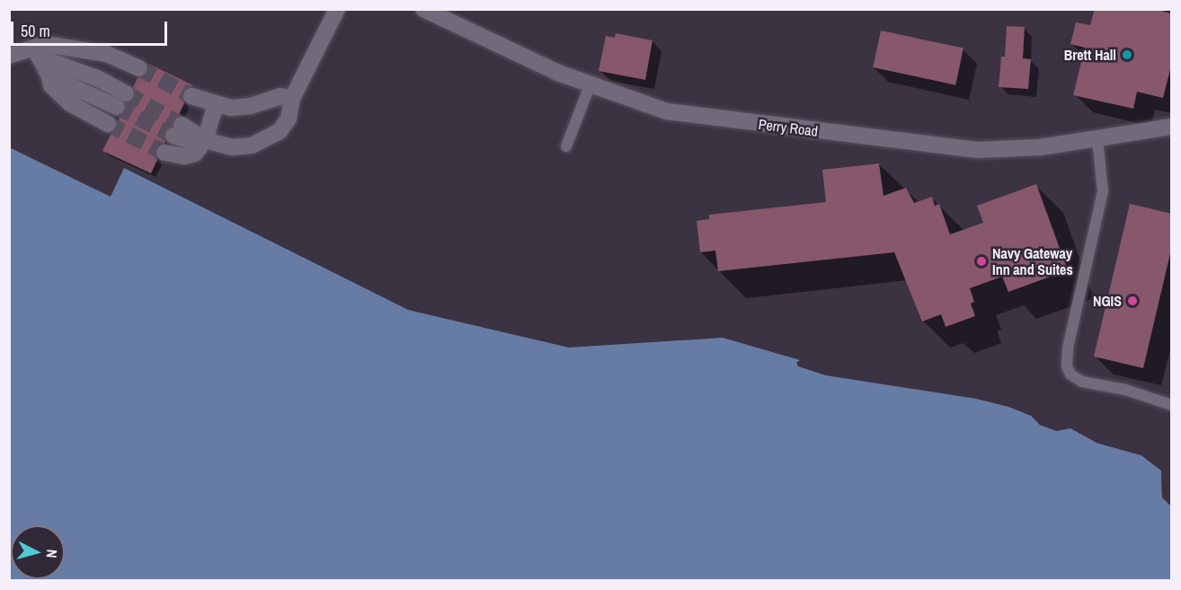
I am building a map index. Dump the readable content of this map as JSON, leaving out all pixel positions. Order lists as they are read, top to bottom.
{
  "streets": {
    "street": ["Perry Road"]
  },
  "places": ["Brett Hall", "Navy Gateway Inn and Suites", "NGIS"],
  "scale_bar": "50 m",
  "north": "right"
}
